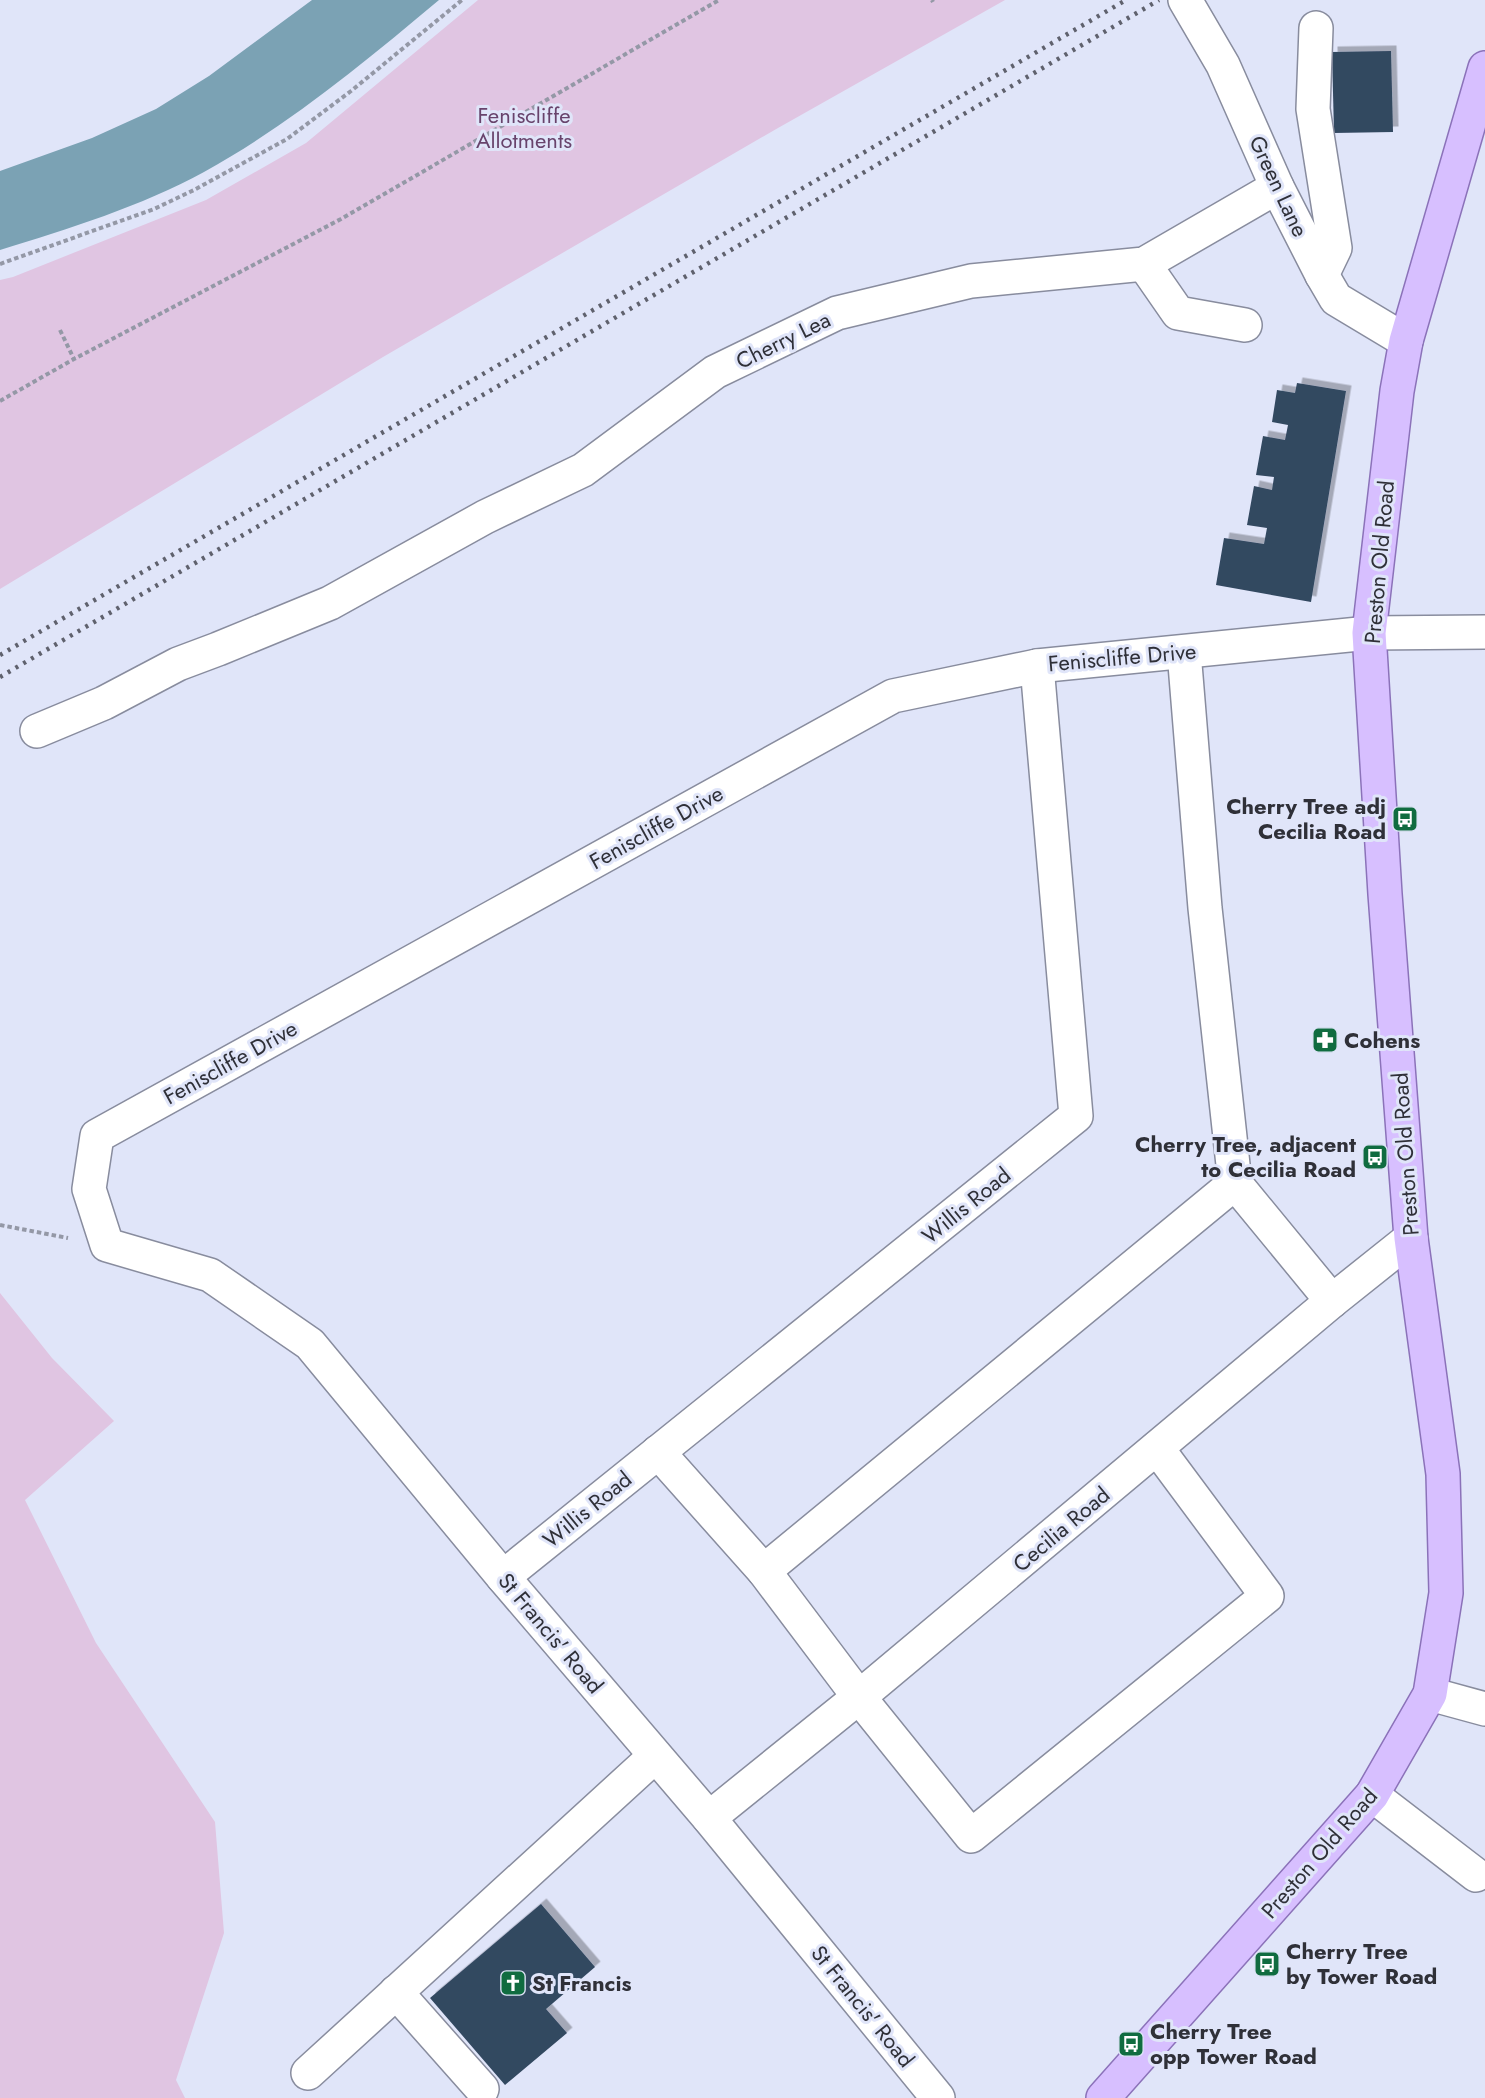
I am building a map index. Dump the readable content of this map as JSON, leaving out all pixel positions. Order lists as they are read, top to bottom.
{
  "streets": {
    "main road": ["Preston Old Road"],
    "street": [
      "Green Lane",
      "Cherry Lea",
      "Feniscliffe Drive",
      "Willis Road",
      "Cecilia Road",
      "St Francis' Road"
    ]
  },
  "crossings": [
    ["Green Lane", "Cherry Lea"],
    ["Green Lane", "Preston Old Road"],
    ["Preston Old Road", "Feniscliffe Drive"],
    ["Preston Old Road", "Cecilia Road"],
    ["Feniscliffe Drive", "Willis Road"],
    ["Feniscliffe Drive", "St Francis' Road"],
    ["Willis Road", "St Francis' Road"],
    ["Cecilia Road", "St Francis' Road"]
  ],
  "parks": ["Feniscliffe Allotments"],
  "places": {
    "bus stop": [
      "Cherry Tree adj Cecilia Road",
      "Cherry Tree, adjacent to Cecilia Road",
      "Cherry Tree by Tower Road",
      "Cherry Tree opp Tower Road"
    ],
    "pharmacy": ["Cohens"],
    "church": ["St Francis"]
  }
}
